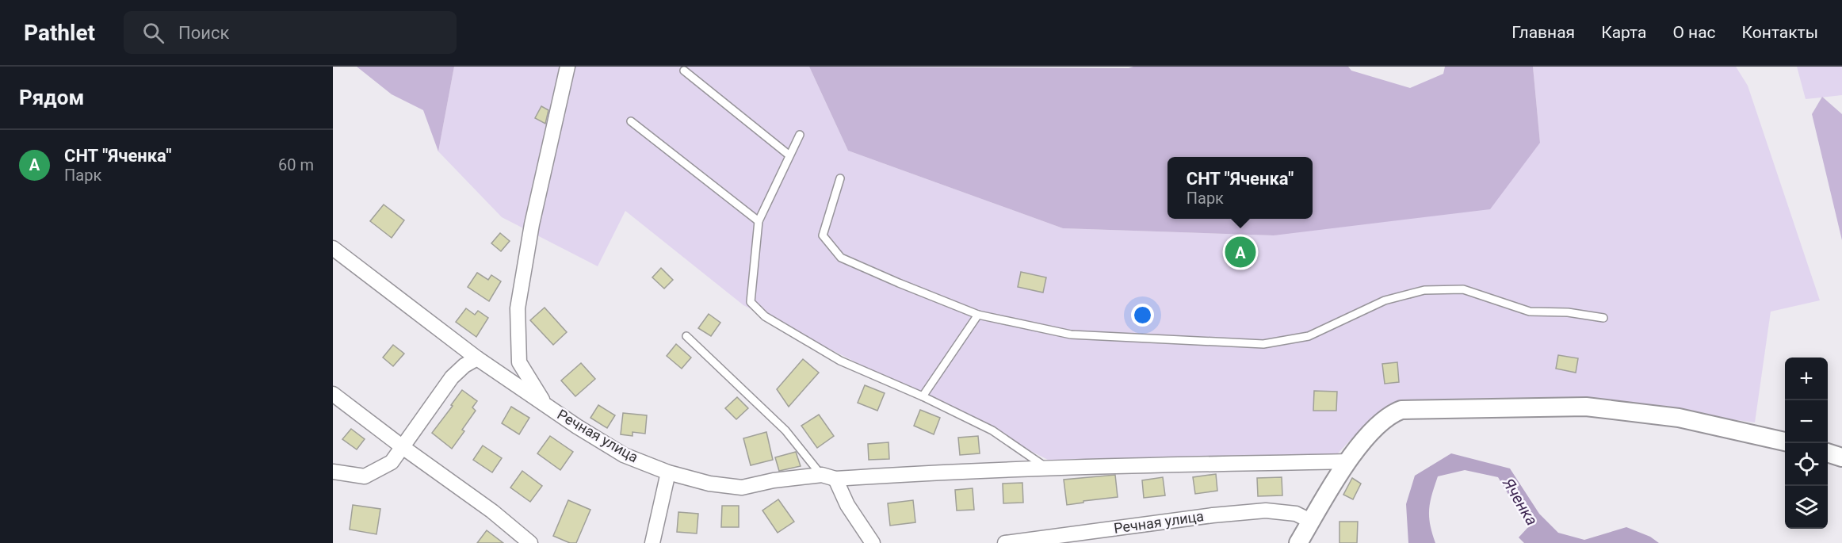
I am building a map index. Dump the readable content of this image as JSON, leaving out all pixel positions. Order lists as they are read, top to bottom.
{
  "streets": {
    "street": ["Речная улица"]
  },
  "water": ["Яченка"],
  "page": {
    "header": "Pathlet",
    "search": "Поиск",
    "nav": [
      "Главная",
      "Карта",
      "О нас",
      "Контакты"
    ],
    "heading": "Рядом",
    "list": [
      {
        "mark": "A",
        "name": "СНТ \"Яченка\"",
        "note": "Парк",
        "value": "60 m"
      }
    ],
    "popup": ["СНТ \"Яченка\"", "Парк"],
    "pins": "A",
    "map_buttons": ["+", "−"]
  }
}
